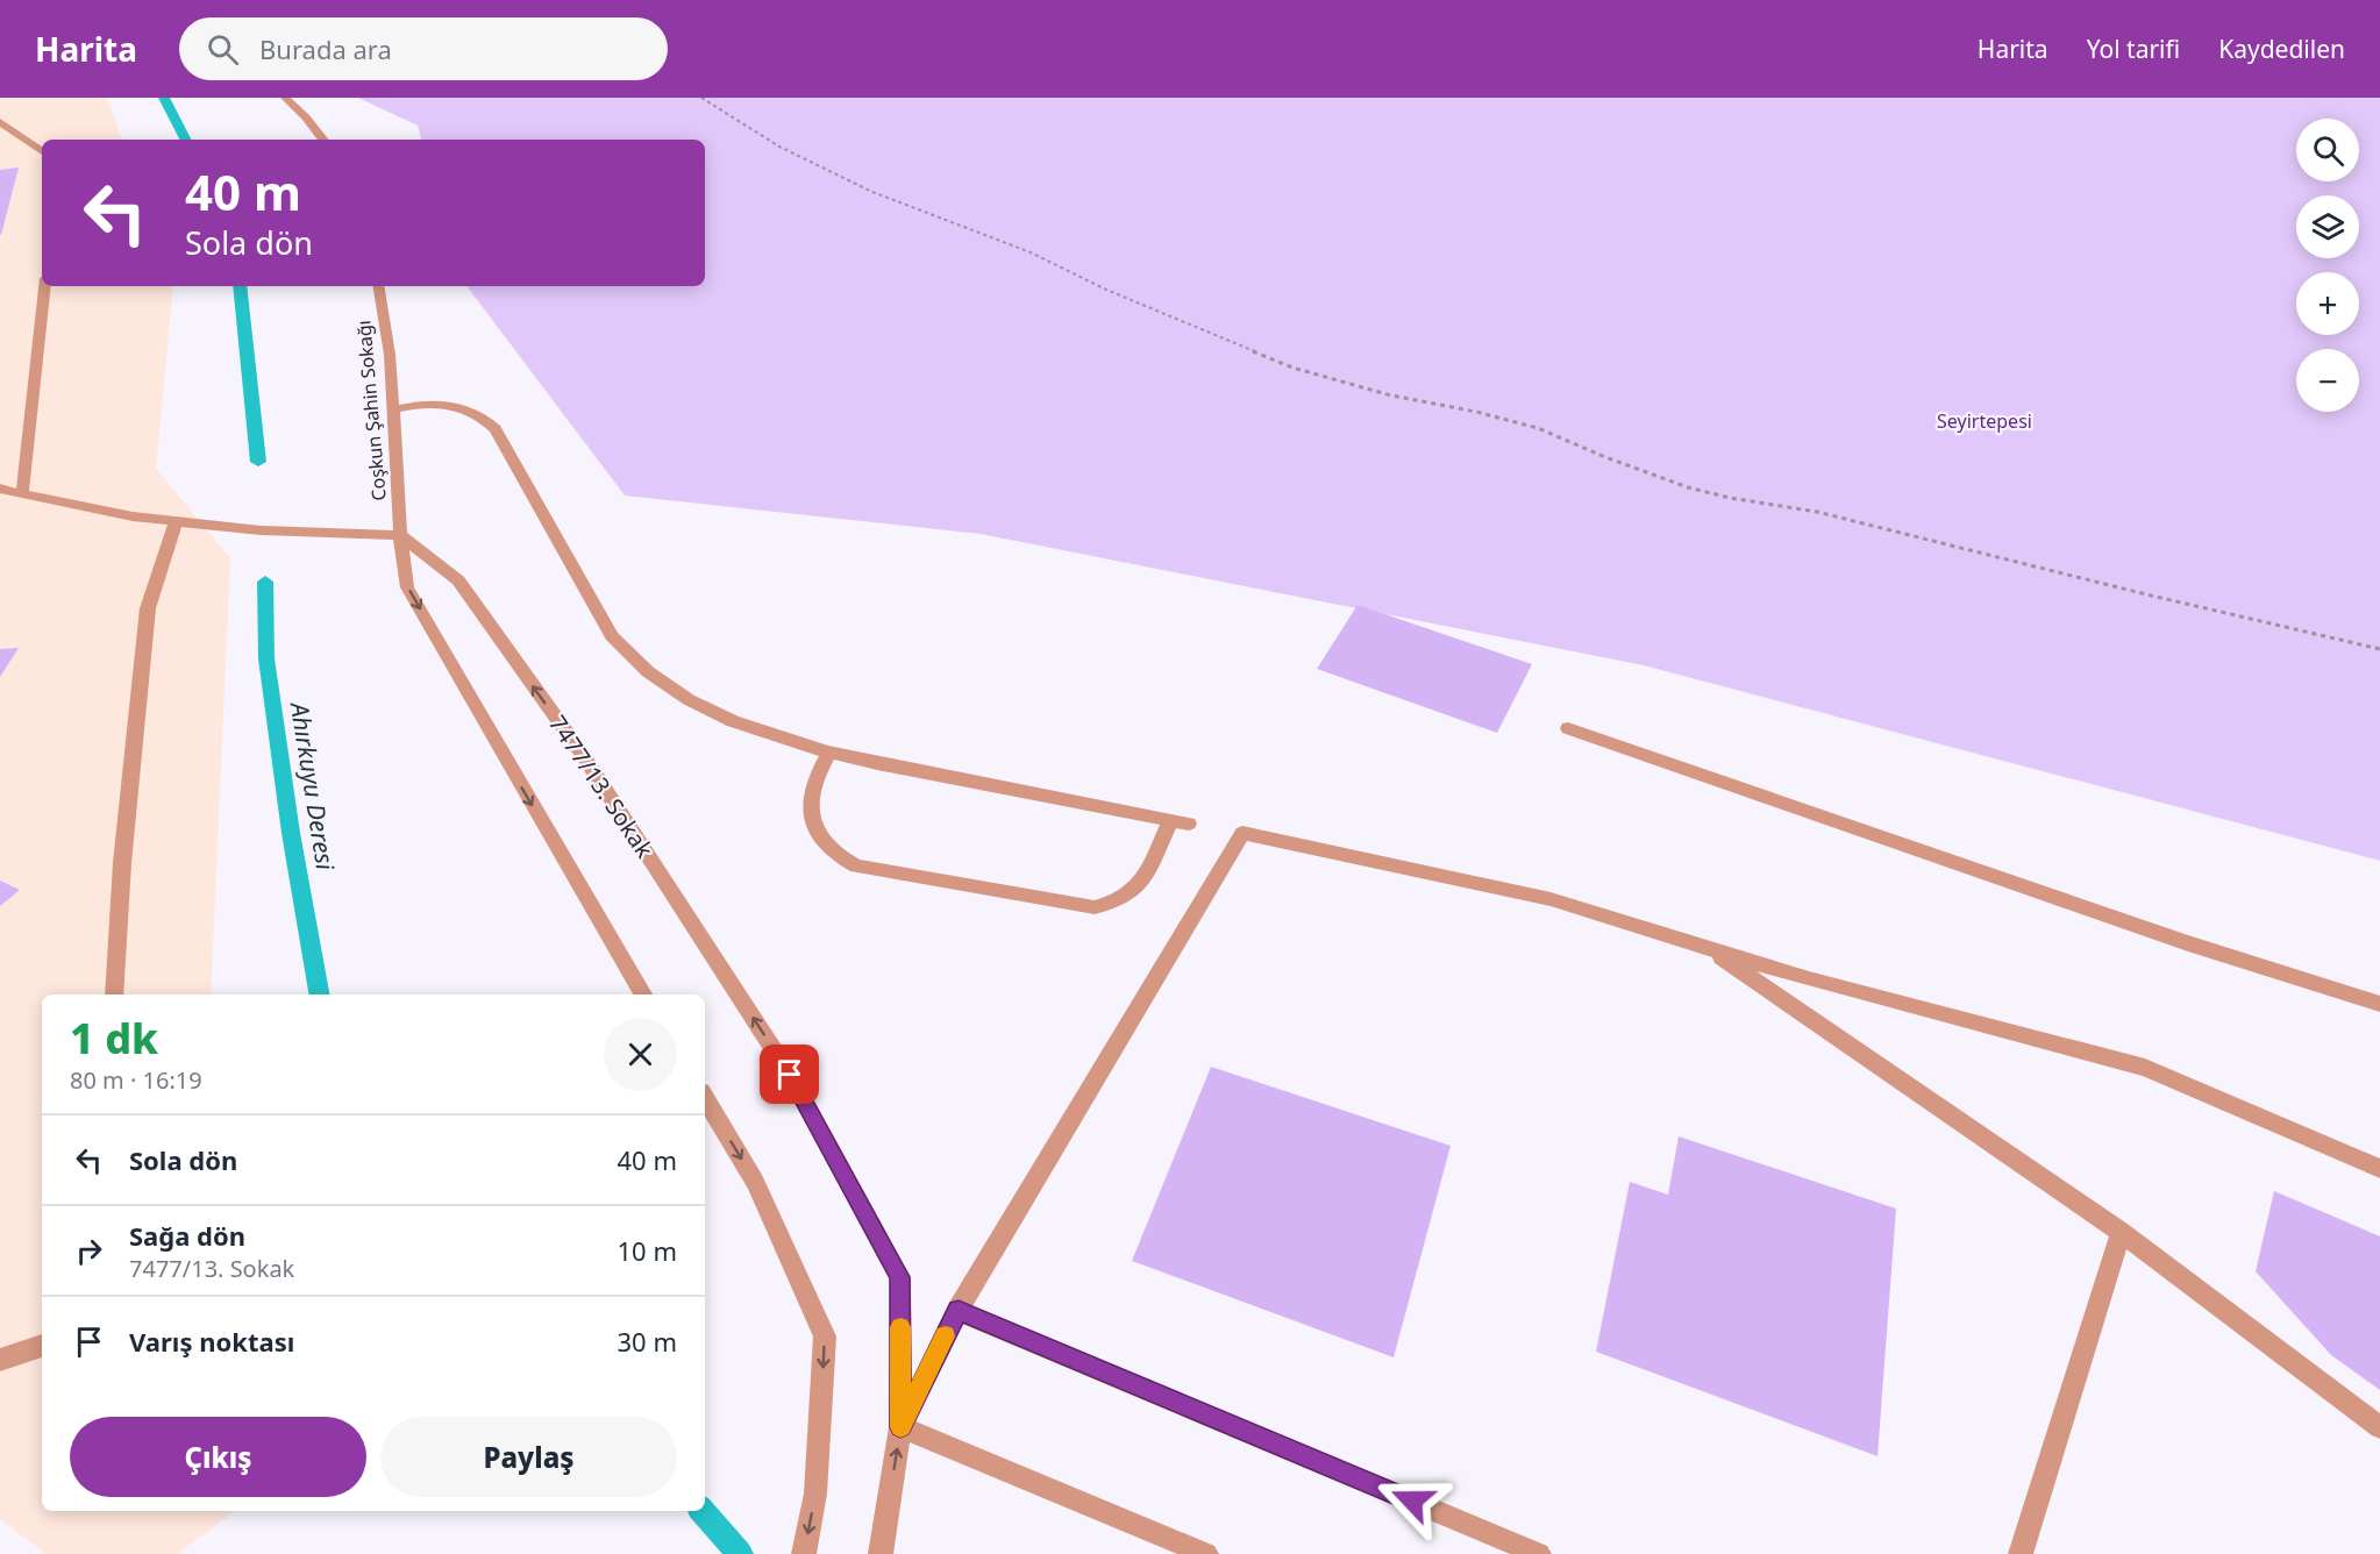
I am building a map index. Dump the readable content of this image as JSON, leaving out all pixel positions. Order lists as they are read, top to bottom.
{
  "streets": {
    "street": ["Coşkun Şahin Sokağı", "7477/13. Sokak"]
  },
  "crossings": [
    ["Coşkun Şahin Sokağı", "7477/13. Sokak"]
  ],
  "water": ["Ahırkuyu Deresi"],
  "parks": ["Seyirtepesi"],
  "page": {
    "header": "Harita",
    "search": "Burada ara",
    "nav": ["Harita", "Yol tarifi", "Kaydedilen"],
    "map_buttons": ["+", "−"],
    "turn": ["40 m", "Sola dön"],
    "heading": ["1 dk", "80 m · 16:19"],
    "list": [
      {
        "name": "Sola dön",
        "value": "40 m"
      },
      {
        "name": "Sağa dön",
        "note": "7477/13. Sokak",
        "value": "10 m"
      },
      {
        "name": "Varış noktası",
        "value": "30 m"
      }
    ],
    "buttons": ["Çıkış", "Paylaş"]
  }
}
